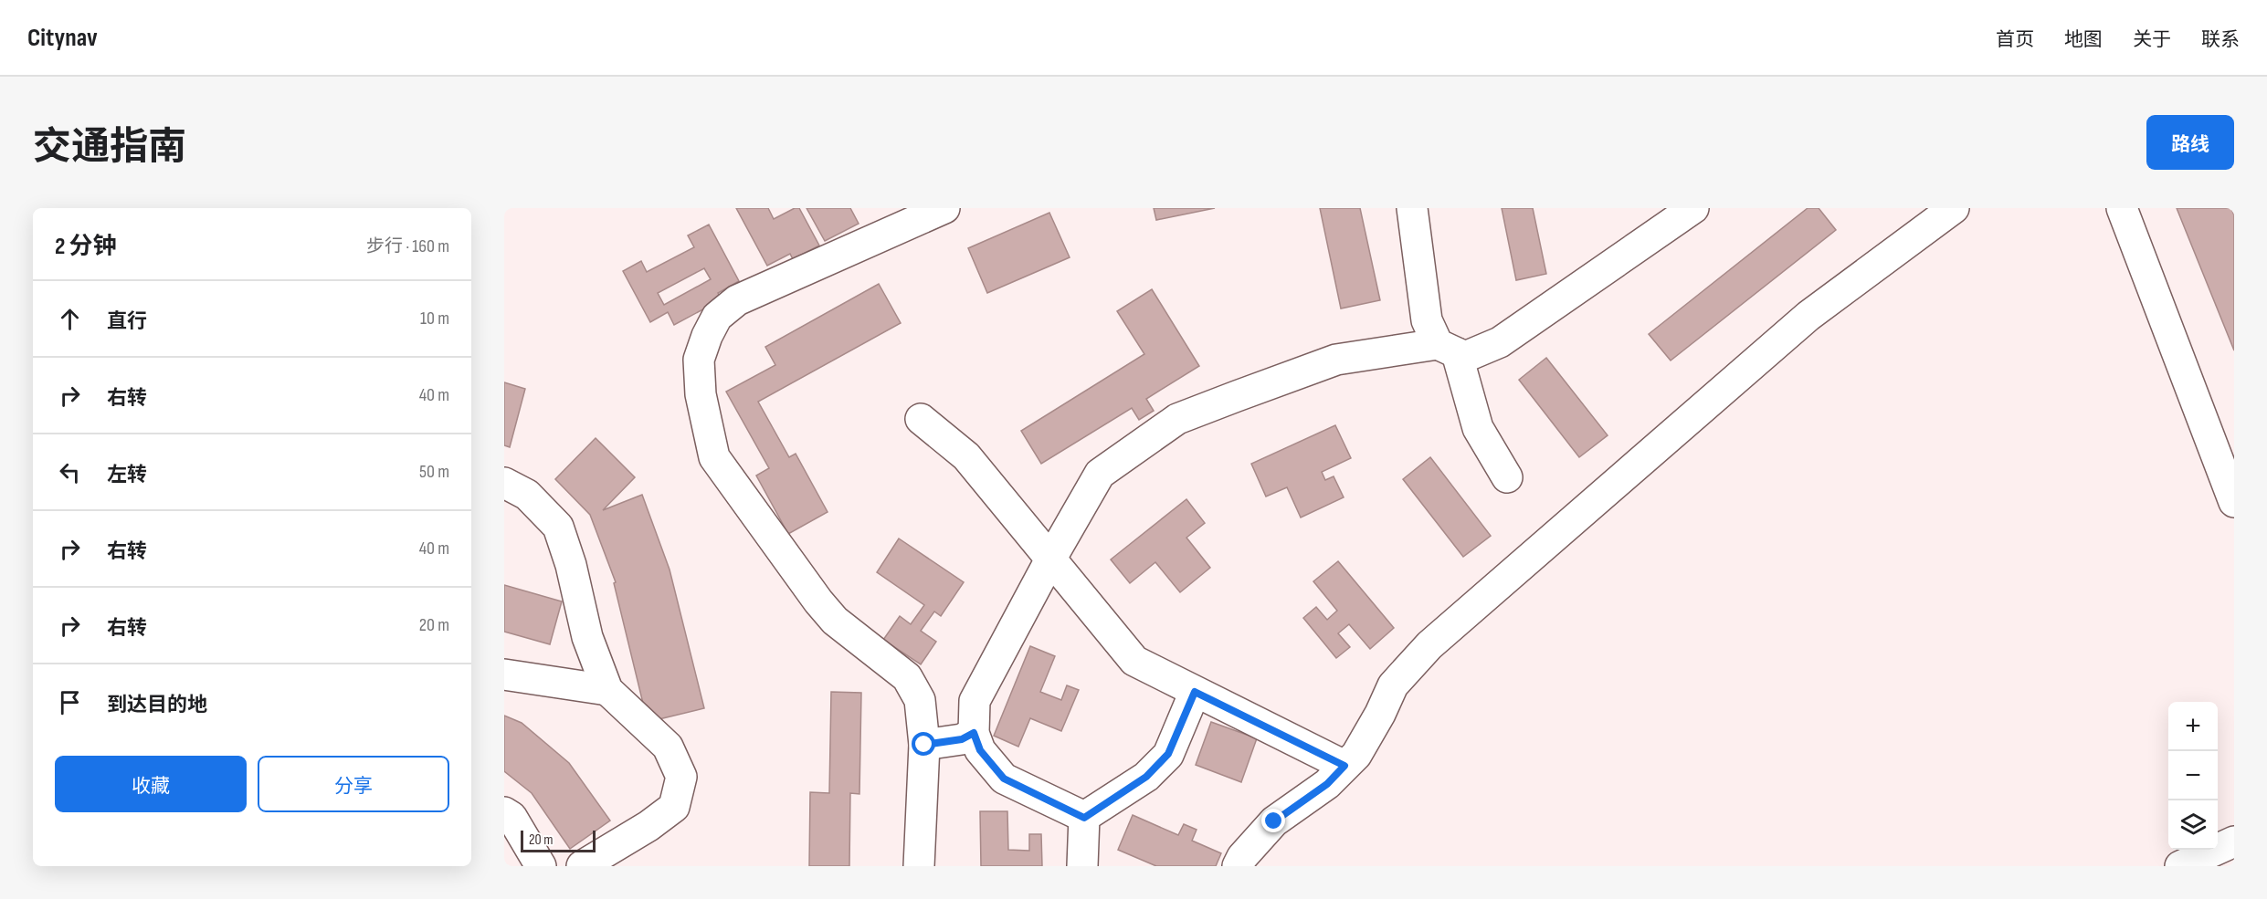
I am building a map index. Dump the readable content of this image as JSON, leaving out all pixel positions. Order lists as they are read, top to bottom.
{
  "scale_bar": "20 m",
  "page": {
    "header": "Citynav",
    "nav": [
      "首页",
      "地图",
      "关于",
      "联系"
    ],
    "title": "交通指南",
    "buttons": [
      "路线",
      ["收藏", "分享"]
    ],
    "heading": ["2 分钟", "步行 · 160 m"],
    "list": [
      ["直行", "10 m"],
      ["右转", "40 m"],
      ["左转", "50 m"],
      ["右转", "40 m"],
      ["右转", "20 m"],
      "到达目的地"
    ],
    "map_buttons": ["+", "−"],
    "scale": "20 m"
  }
}
